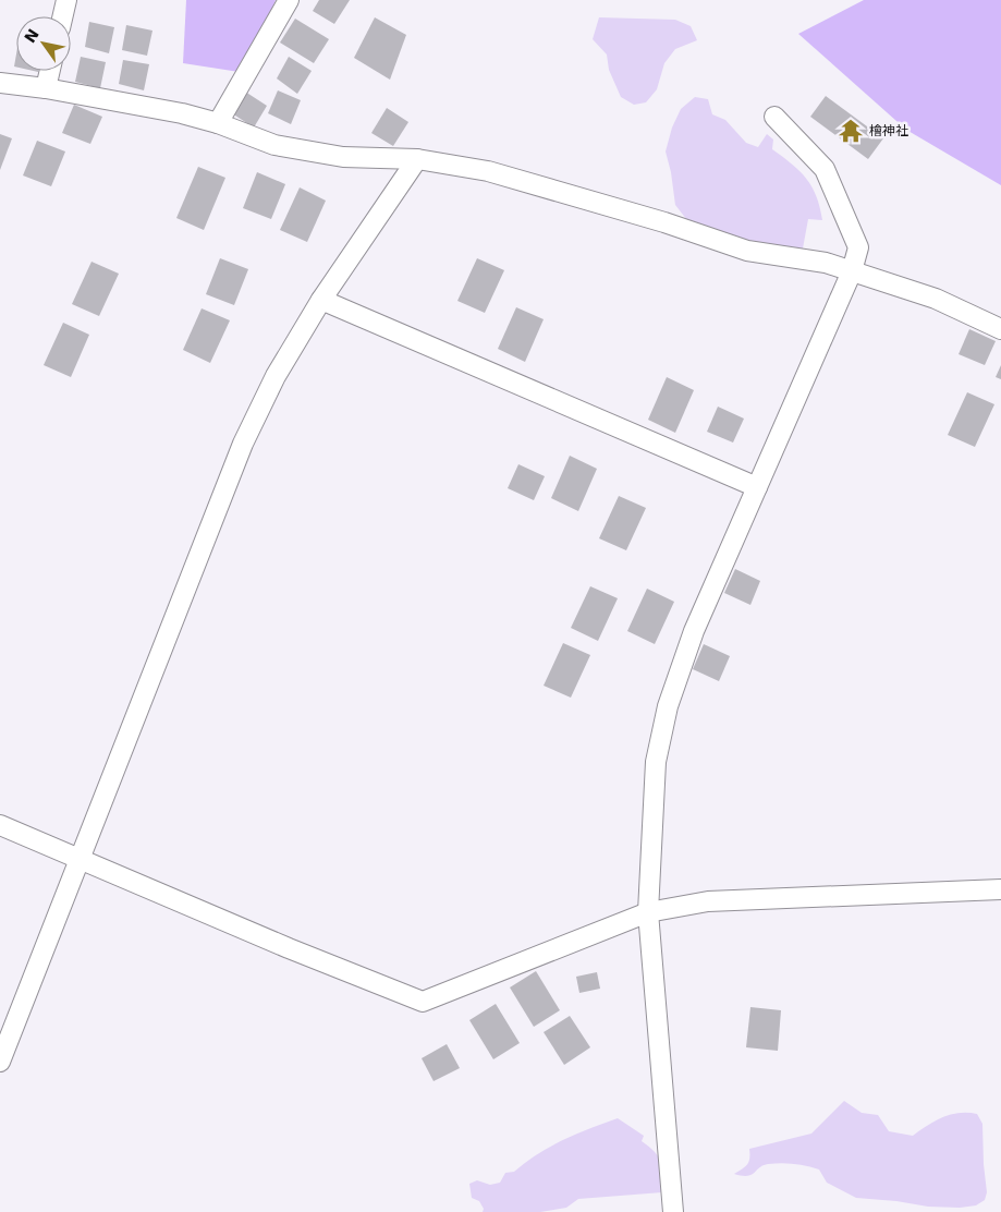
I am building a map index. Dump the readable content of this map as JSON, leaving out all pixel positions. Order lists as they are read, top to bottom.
{
  "places": {
    "temple": ["檜神社"]
  },
  "north": "top left"
}
